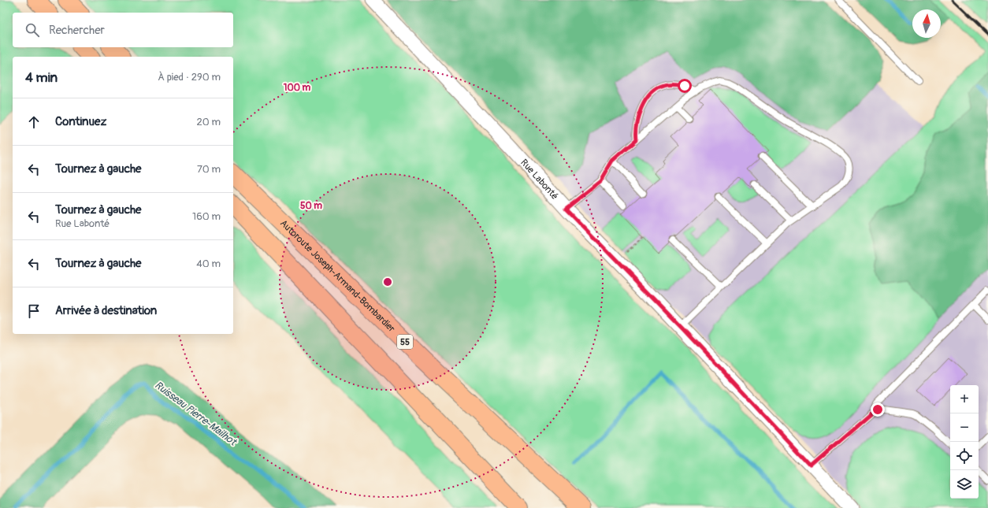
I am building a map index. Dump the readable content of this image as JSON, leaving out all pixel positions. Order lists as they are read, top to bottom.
{
  "streets": {
    "highway": ["Autoroute Joseph-Armand-Bombardier", "55"],
    "street": ["Rue Labonté"]
  },
  "water": ["Ruisseau Pierre-Mailhot"],
  "north": "top",
  "page": {
    "search": "Rechercher",
    "heading": ["4 min", "À pied · 290 m"],
    "list": [
      ["Continuez", "20 m"],
      ["Tournez à gauche", "70 m"],
      ["Tournez à gauche", "Rue Labonté", "160 m"],
      ["Tournez à gauche", "40 m"],
      "Arrivée à destination"
    ],
    "map_buttons": ["+", "−"]
  },
  "rings": ["100 m", "50 m"]
}
